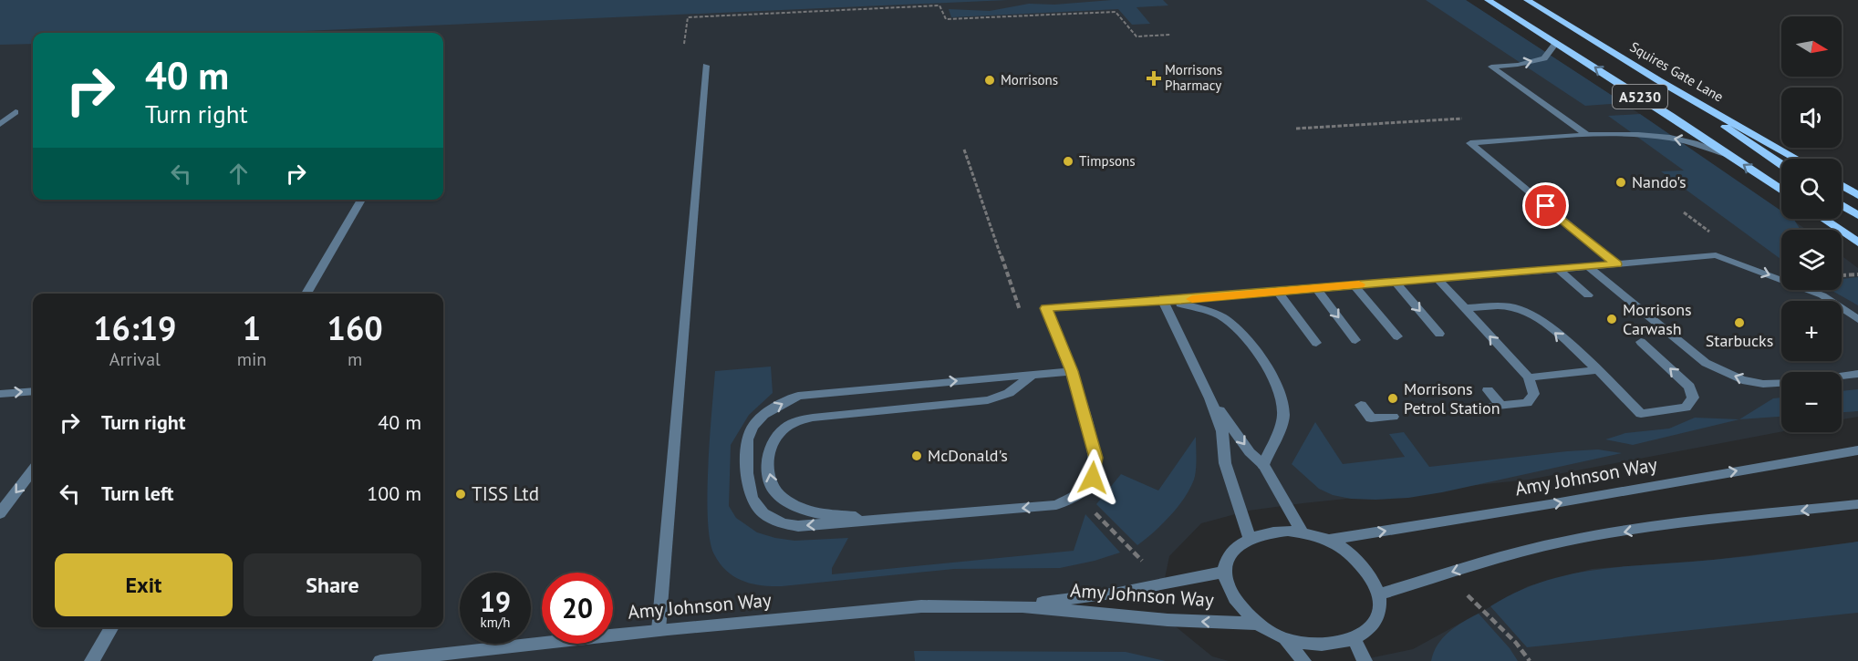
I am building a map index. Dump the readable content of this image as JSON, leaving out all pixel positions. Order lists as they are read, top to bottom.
{
  "streets": {
    "main road": ["Squires Gate Lane", "A5230"],
    "street": ["Amy Johnson Way"]
  },
  "places": {
    "health": ["Morrisons Pharmacy"],
    "other": [
      "Morrisons",
      "Timpsons",
      "Nando's",
      "Morrisons Carwash",
      "Starbucks",
      "Morrisons Petrol Station",
      "McDonald's",
      "TISS Ltd"
    ]
  },
  "north": "right",
  "page": {
    "map_buttons": ["+", "−"],
    "turn": ["40 m", "Turn right"],
    "eta": [
      "16:19",
      "Arrival",
      "1",
      "min",
      "160",
      "m"
    ],
    "list": [
      {
        "name": "Turn right",
        "value": "40 m"
      },
      {
        "name": "Turn left",
        "value": "100 m"
      }
    ],
    "buttons": ["Exit", "Share"],
    "speed": "19 km/h",
    "limit": "20"
  }
}
